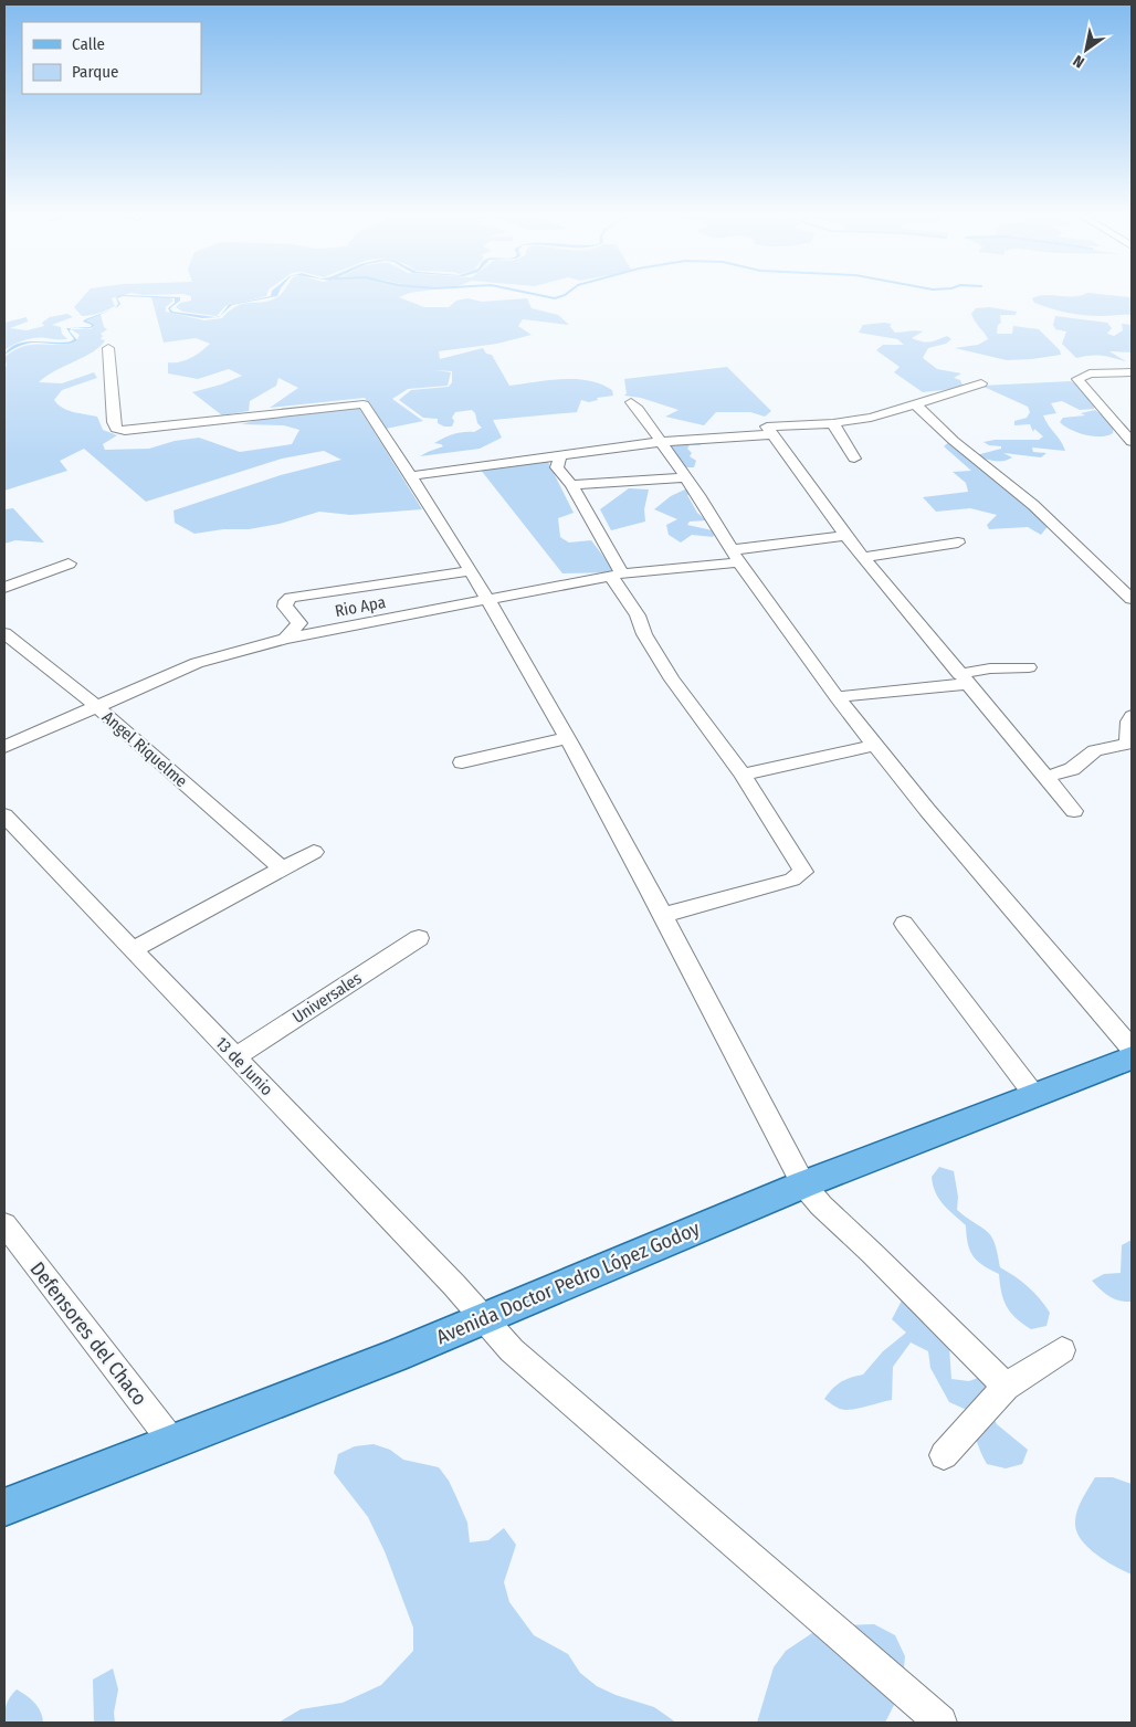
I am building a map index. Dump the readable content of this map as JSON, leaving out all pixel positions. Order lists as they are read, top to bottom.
{
  "streets": {
    "main road": ["Avenida Doctor Pedro López Godoy"],
    "street": [
      "Rio Apa",
      "Angel Riquelme",
      "Universales",
      "13 de Junio",
      "Defensores del Chaco"
    ]
  },
  "crossings": [
    ["Rio Apa", "Angel Riquelme"],
    ["Universales", "13 de Junio"],
    ["13 de Junio", "Avenida Doctor Pedro López Godoy"],
    ["Avenida Doctor Pedro López Godoy", "Defensores del Chaco"]
  ],
  "legend": ["Calle", "Parque"],
  "north": "bottom left"
}
